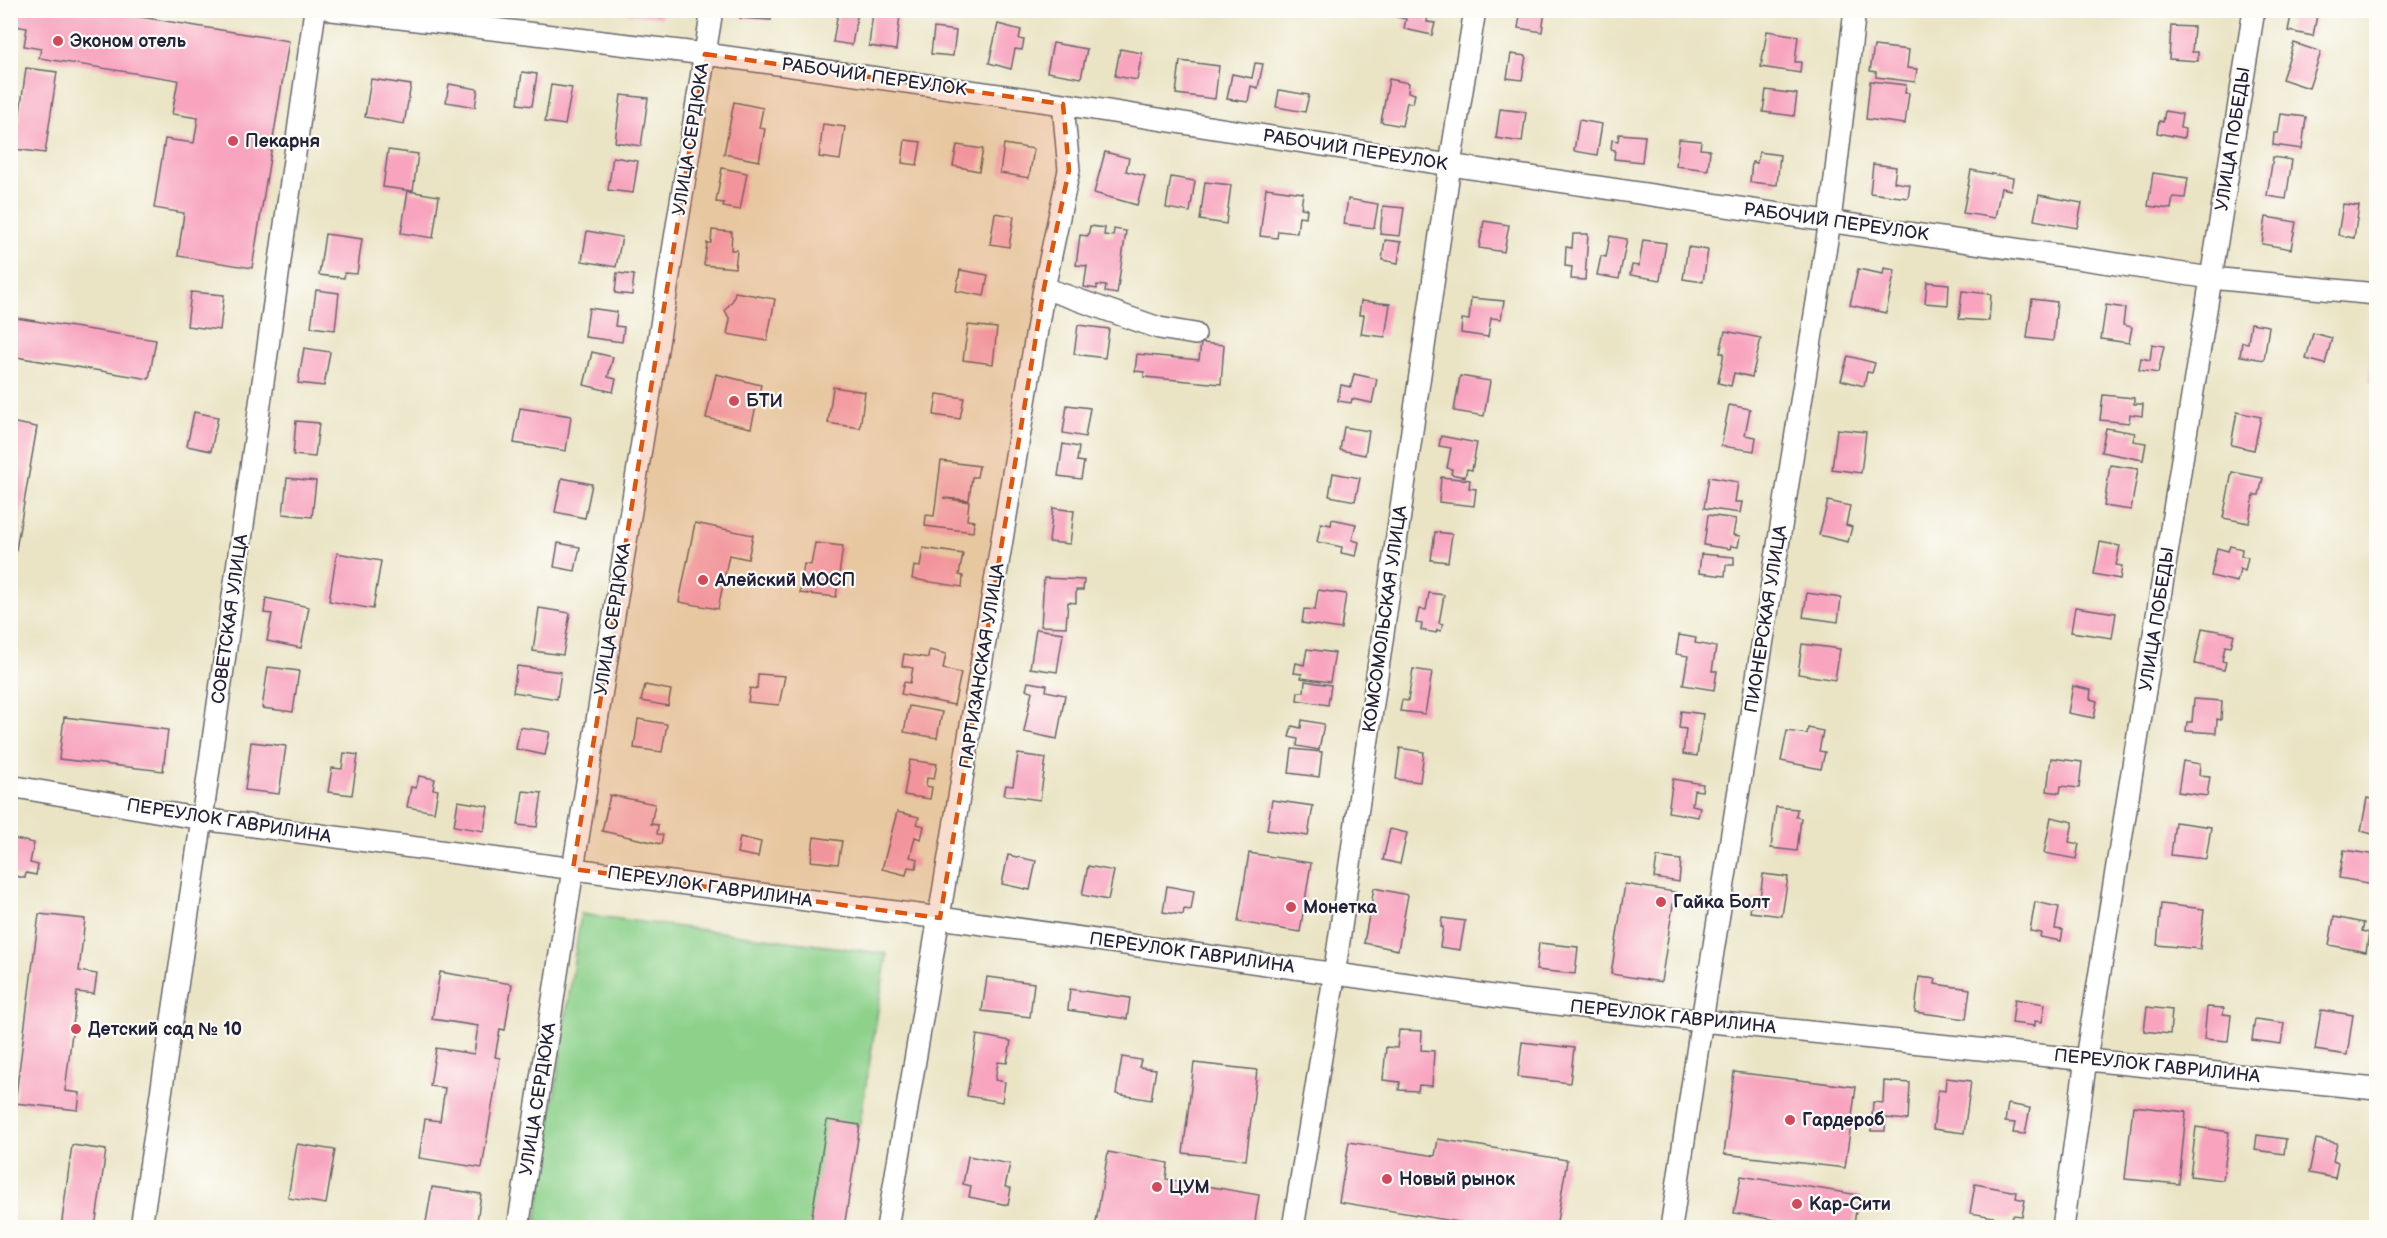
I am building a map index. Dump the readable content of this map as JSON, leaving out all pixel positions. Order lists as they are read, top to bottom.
{
  "streets": {
    "street": [
      "РАБОЧИЙ ПЕРЕУЛОК",
      "УЛИЦА СЕРДЮКА",
      "УЛИЦА ПОБЕДЫ",
      "СОВЕТСКАЯ УЛИЦА",
      "КОМСОМОЛЬСКАЯ УЛИЦА",
      "ПИОНЕРСКАЯ УЛИЦА",
      "ПАРТИЗАНСКАЯ УЛИЦА",
      "ПЕРЕУЛОК ГАВРИЛИНА"
    ]
  },
  "crossings": [
    ["РАБОЧИЙ ПЕРЕУЛОК", "УЛИЦА СЕРДЮКА"],
    ["РАБОЧИЙ ПЕРЕУЛОК", "УЛИЦА ПОБЕДЫ"],
    ["РАБОЧИЙ ПЕРЕУЛОК", "КОМСОМОЛЬСКАЯ УЛИЦА"],
    ["РАБОЧИЙ ПЕРЕУЛОК", "ПИОНЕРСКАЯ УЛИЦА"],
    ["РАБОЧИЙ ПЕРЕУЛОК", "ПАРТИЗАНСКАЯ УЛИЦА"],
    ["УЛИЦА СЕРДЮКА", "ПЕРЕУЛОК ГАВРИЛИНА"],
    ["УЛИЦА ПОБЕДЫ", "ПЕРЕУЛОК ГАВРИЛИНА"],
    ["СОВЕТСКАЯ УЛИЦА", "ПЕРЕУЛОК ГАВРИЛИНА"],
    ["КОМСОМОЛЬСКАЯ УЛИЦА", "ПЕРЕУЛОК ГАВРИЛИНА"],
    ["ПИОНЕРСКАЯ УЛИЦА", "ПЕРЕУЛОК ГАВРИЛИНА"],
    ["ПАРТИЗАНСКАЯ УЛИЦА", "ПЕРЕУЛОК ГАВРИЛИНА"]
  ],
  "places": [
    "Эконом отель",
    "Пекарня",
    "БТИ",
    "Алейский МОСП",
    "Гайка Болт",
    "Монетка",
    "Детский сад № 10",
    "Гардероб",
    "Новый рынок",
    "ЦУМ",
    "Кар-Сити"
  ]
}
